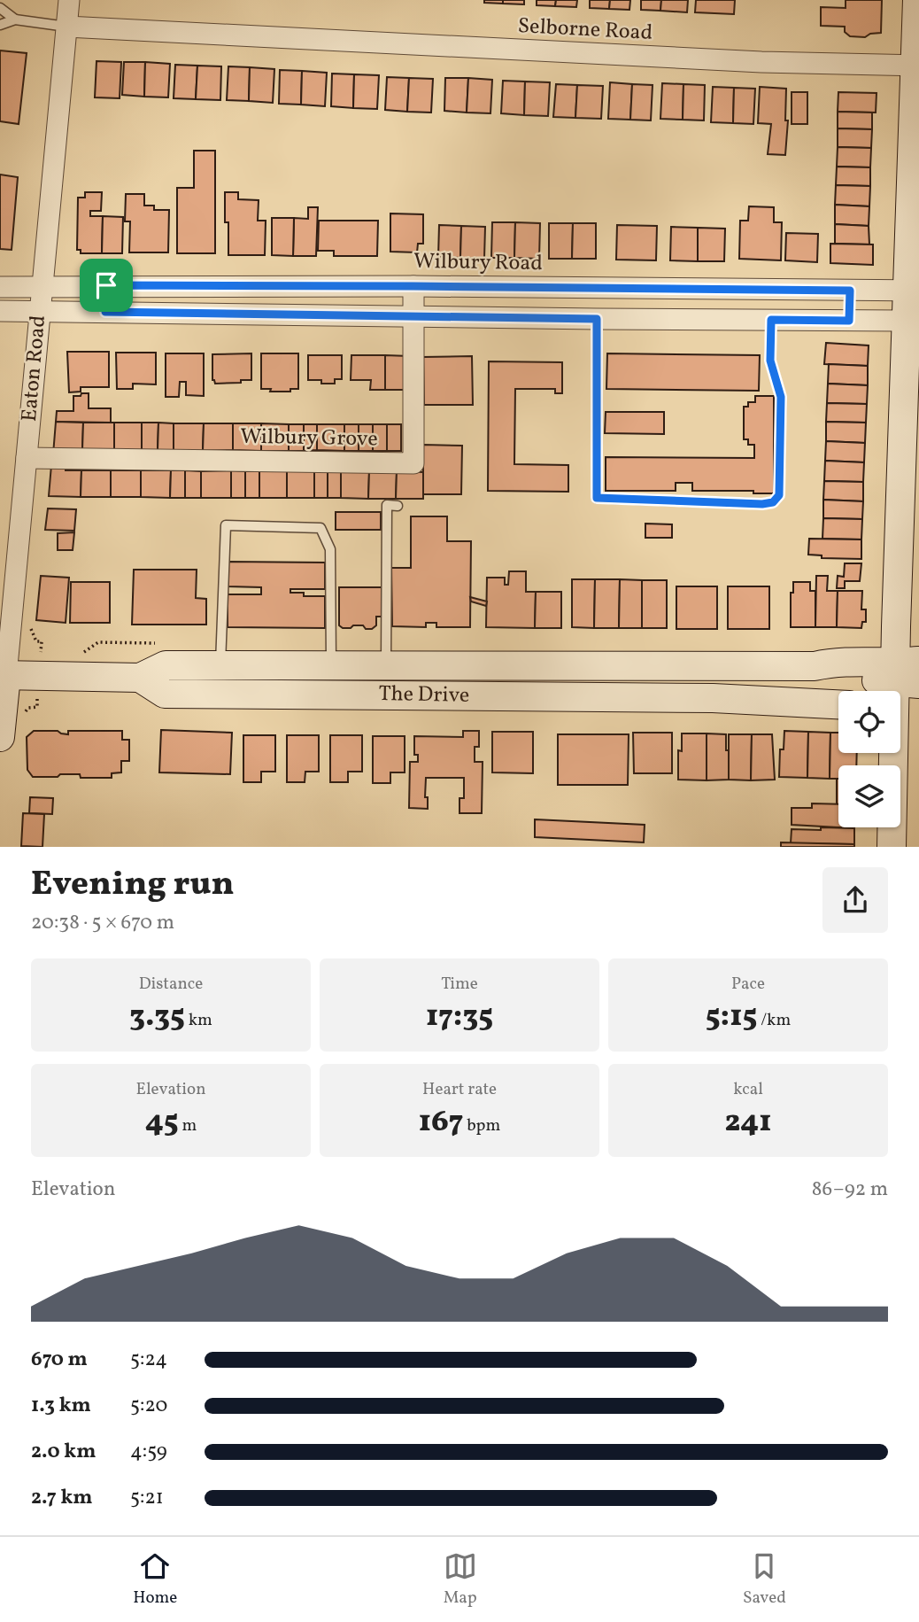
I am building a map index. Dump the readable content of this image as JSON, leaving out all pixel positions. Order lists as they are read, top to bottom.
{
  "streets": {
    "main road": ["Eaton Road", "The Drive"],
    "street": ["Selborne Road", "Wilbury Road", "Wilbury Grove"]
  },
  "crossings": [
    ["Selborne Road", "Eaton Road"],
    ["Wilbury Road", "Eaton Road"],
    ["Wilbury Road", "Wilbury Grove"],
    ["Eaton Road", "Wilbury Grove"],
    ["Eaton Road", "The Drive"]
  ],
  "page": {
    "heading": ["Evening run", "20:38 · 5 × 670 m"],
    "stats": [
      ["Distance", "3.35 km"],
      ["Time", "17:35"],
      ["Pace", "5:15 /km"],
      ["Elevation", "45 m"],
      ["Heart rate", "167 bpm"],
      ["kcal", "241"]
    ],
    "chart": ["Elevation", "86–92 m"],
    "list": [
      {
        "name": "670 m",
        "note": "5:24"
      },
      {
        "name": "1.3 km",
        "note": "5:20"
      },
      {
        "name": "2.0 km",
        "note": "4:59"
      },
      {
        "name": "2.7 km",
        "note": "5:21"
      }
    ],
    "tabs": ["Home", "Map", "Saved"]
  }
}
